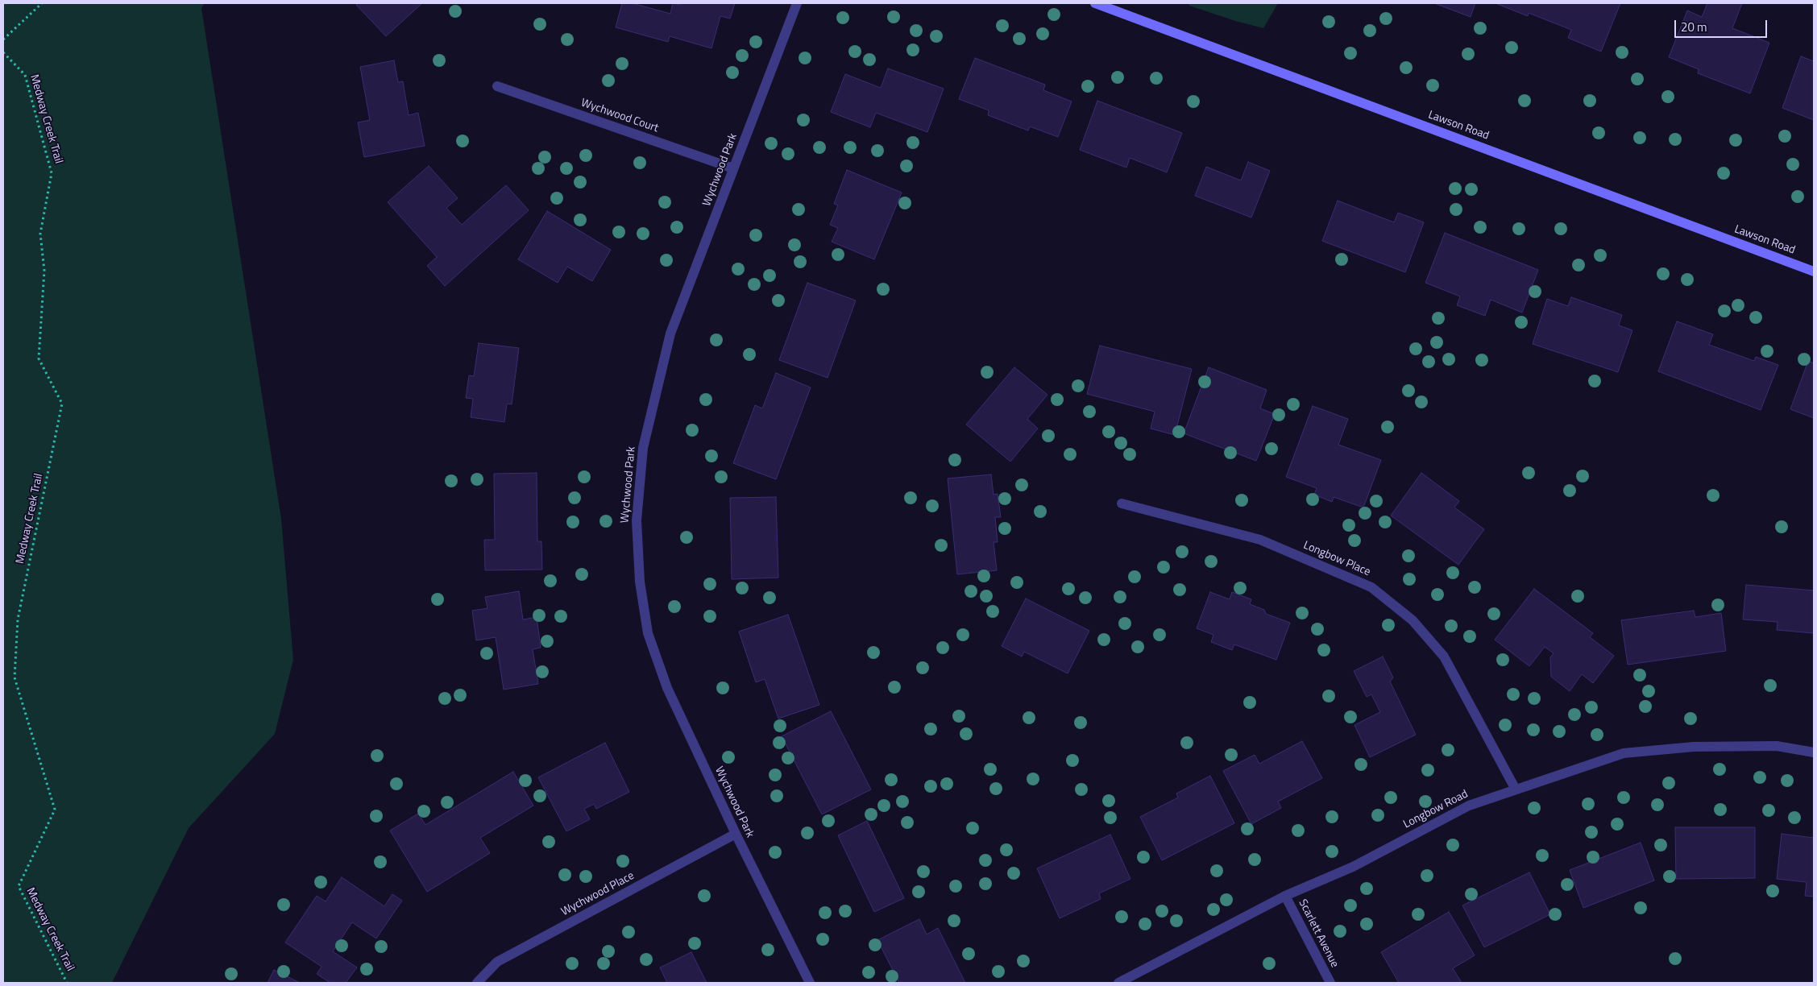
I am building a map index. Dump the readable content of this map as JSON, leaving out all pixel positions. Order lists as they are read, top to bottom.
{
  "streets": {
    "street": [
      "Wychwood Court",
      "Lawson Road",
      "Wychwood Park",
      "Longbow Place",
      "Longbow Road",
      "Wychwood Place",
      "Scarlett Avenue"
    ],
    "path": ["Medway Creek Trail"]
  },
  "crossings": [
    ["Wychwood Court", "Wychwood Park"],
    ["Wychwood Park", "Wychwood Place"],
    ["Longbow Place", "Longbow Road"],
    ["Longbow Road", "Scarlett Avenue"]
  ],
  "scale_bar": "20 m"
}
